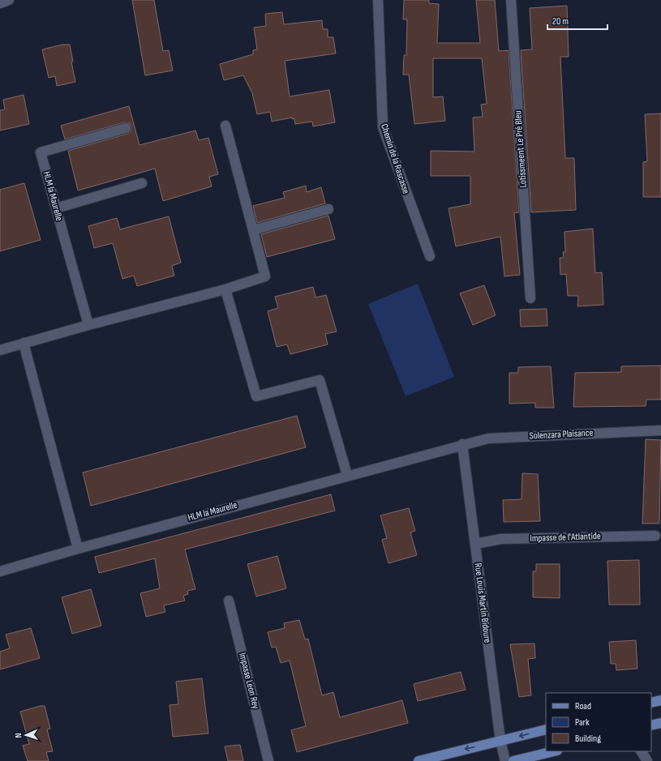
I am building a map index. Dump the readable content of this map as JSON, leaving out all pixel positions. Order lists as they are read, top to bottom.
{
  "streets": {
    "street": [
      "Lotissmeent Le Pré Bleu",
      "Chemin de la Rascasse",
      "HLM la Maurelle",
      "Solenzara Plaisance",
      "Impasse de l'Atlantide",
      "Rue Louis Martin Bidoure",
      "Impasse Leon Rey"
    ]
  },
  "crossings": [
    ["HLM la Maurelle", "Solenzara Plaisance"],
    ["HLM la Maurelle", "Rue Louis Martin Bidoure"],
    ["Solenzara Plaisance", "Rue Louis Martin Bidoure"],
    ["Impasse de l'Atlantide", "Rue Louis Martin Bidoure"]
  ],
  "legend": ["Road", "Park", "Building"],
  "scale_bar": "20 m",
  "north": "left"
}
